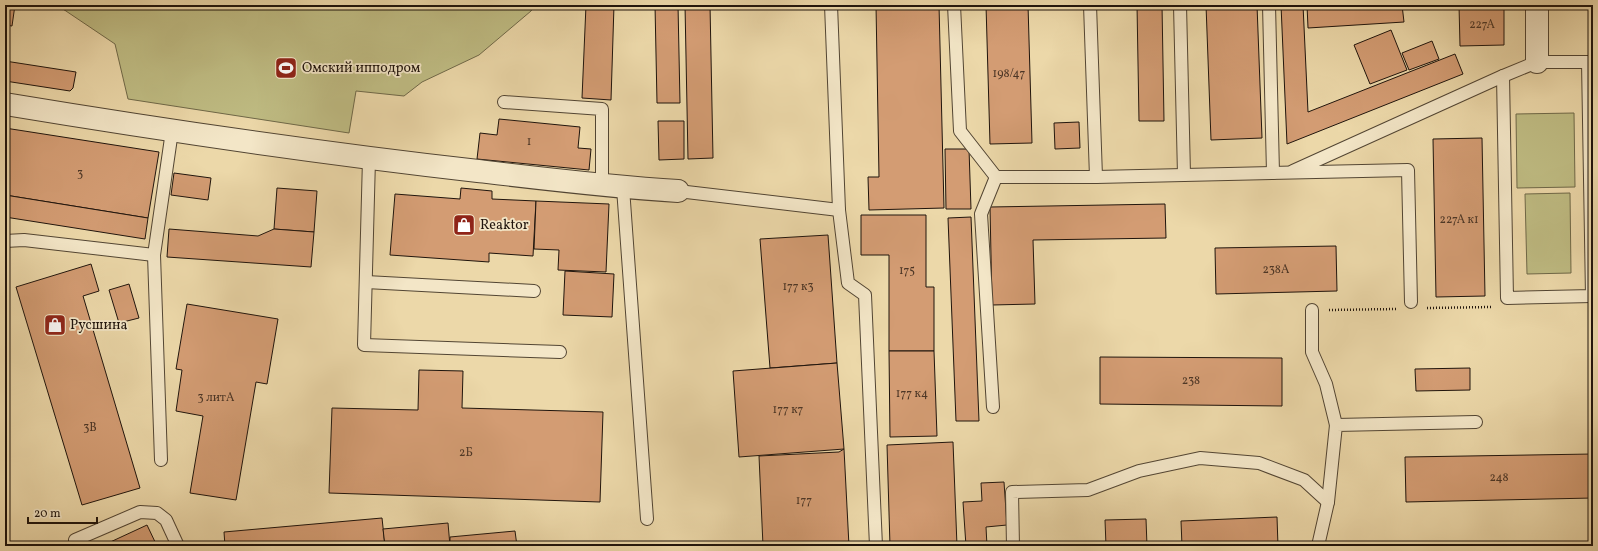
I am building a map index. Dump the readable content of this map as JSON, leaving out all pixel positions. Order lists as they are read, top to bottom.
{
  "places": {
    "sports": ["Омский ипподром"],
    "shop": ["Reaktor", "Русшина"]
  },
  "house_numbers": [
    "227А",
    "198/47",
    "1",
    "3",
    "227А к1",
    "238А",
    "175",
    "177 к3",
    "238",
    "177 к4",
    "3 литА",
    "177 к7",
    "3В",
    "2Б",
    "248",
    "177"
  ],
  "scale_bar": "20 m"
}
